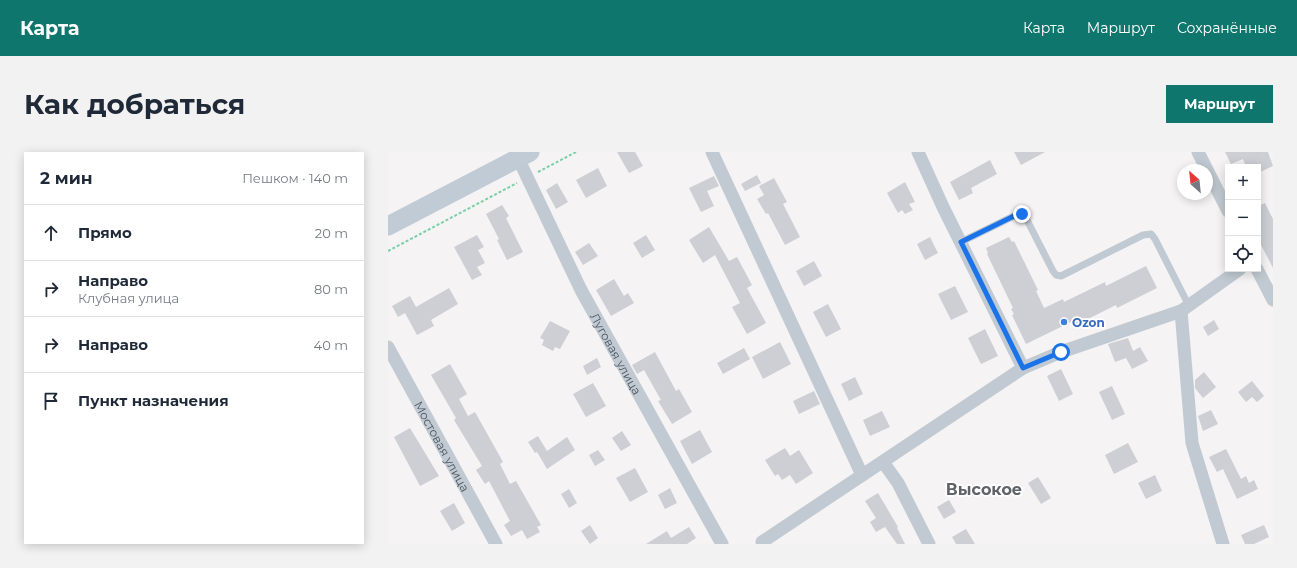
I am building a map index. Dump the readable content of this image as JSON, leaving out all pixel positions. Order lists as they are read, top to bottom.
{
  "streets": {
    "street": ["Луговая улица", "Мостовая улица"]
  },
  "districts": ["Высокое"],
  "places": ["Ozon"],
  "north": "top left",
  "page": {
    "header": "Карта",
    "nav": ["Карта", "Маршрут", "Сохранённые"],
    "buttons": "Маршрут",
    "title": "Как добраться",
    "heading": ["2 мин", "Пешком · 140 m"],
    "map_buttons": ["+", "−"],
    "list": [
      ["Прямо", "20 m"],
      ["Направо", "Клубная улица", "80 m"],
      ["Направо", "40 m"],
      "Пункт назначения"
    ]
  }
}
